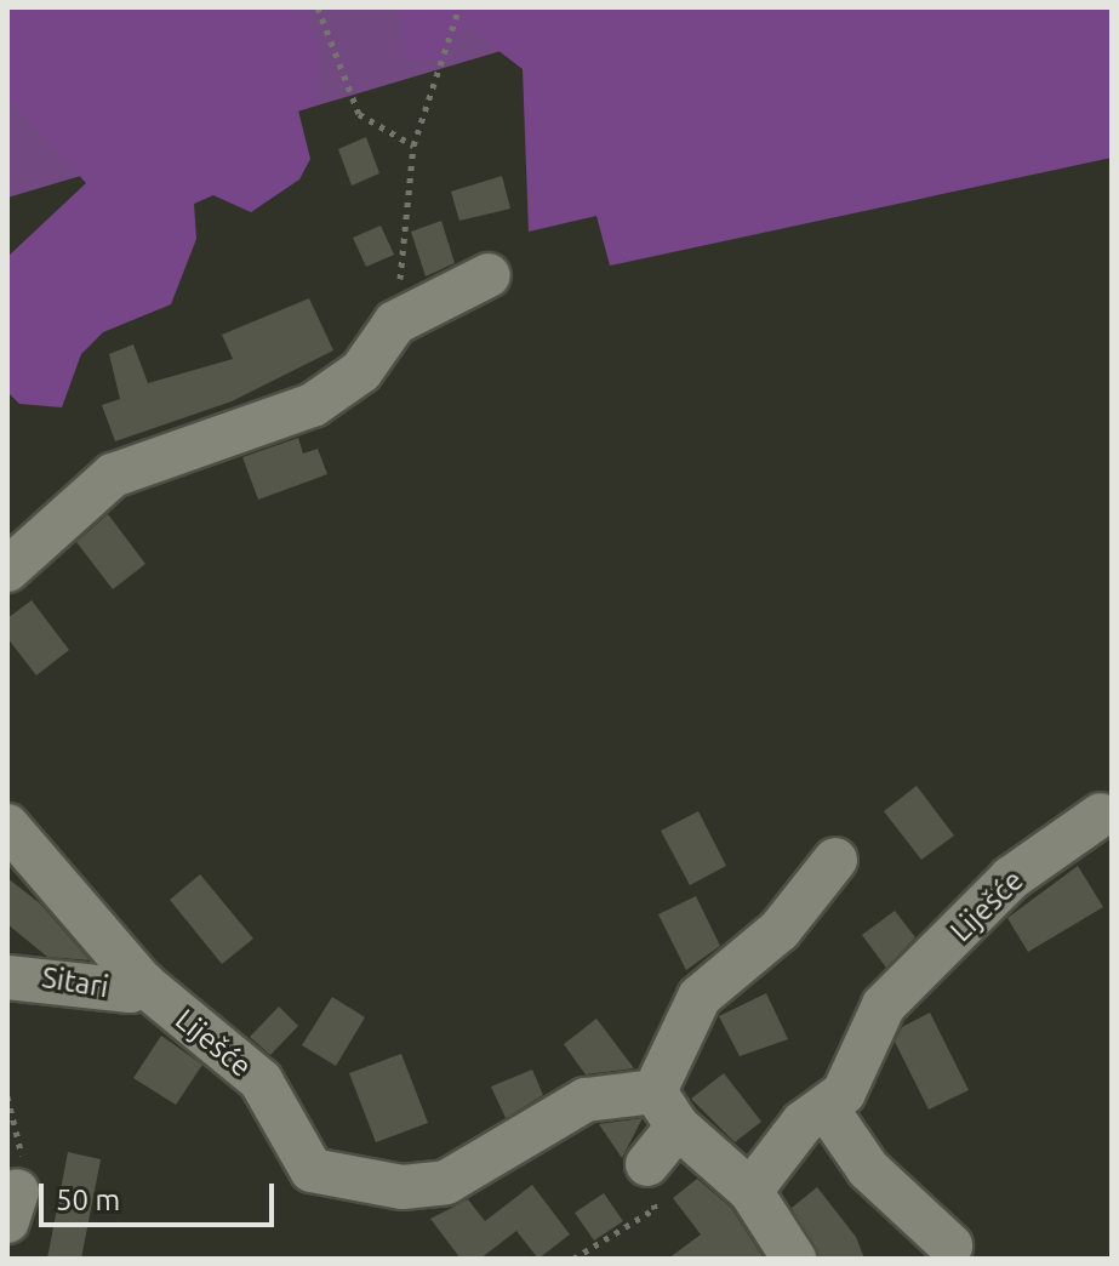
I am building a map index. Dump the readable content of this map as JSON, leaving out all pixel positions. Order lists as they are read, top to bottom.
{
  "streets": {
    "street": ["Liješće", "Sitari"]
  },
  "crossings": [
    ["Liješće", "Sitari"]
  ],
  "scale_bar": "50 m"
}
